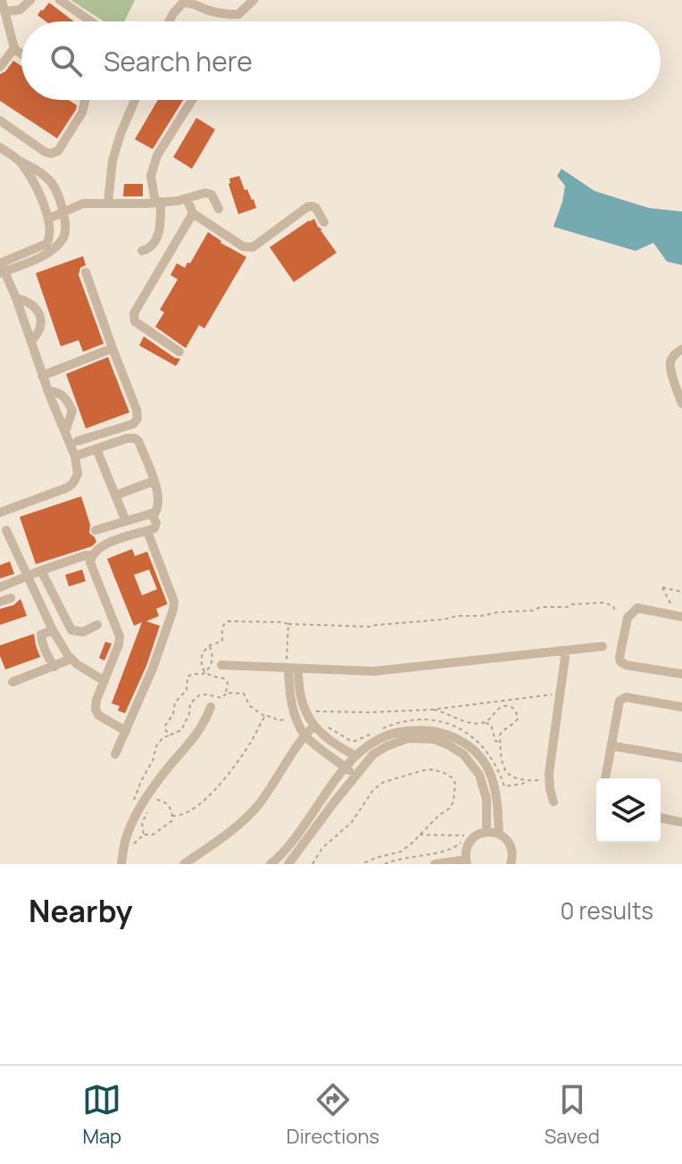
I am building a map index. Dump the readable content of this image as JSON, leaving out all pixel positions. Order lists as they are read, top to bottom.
{
  "page": {
    "search": "Search here",
    "heading": ["Nearby", "0 results"],
    "nav": ["Map", "Directions", "Saved"]
  }
}
